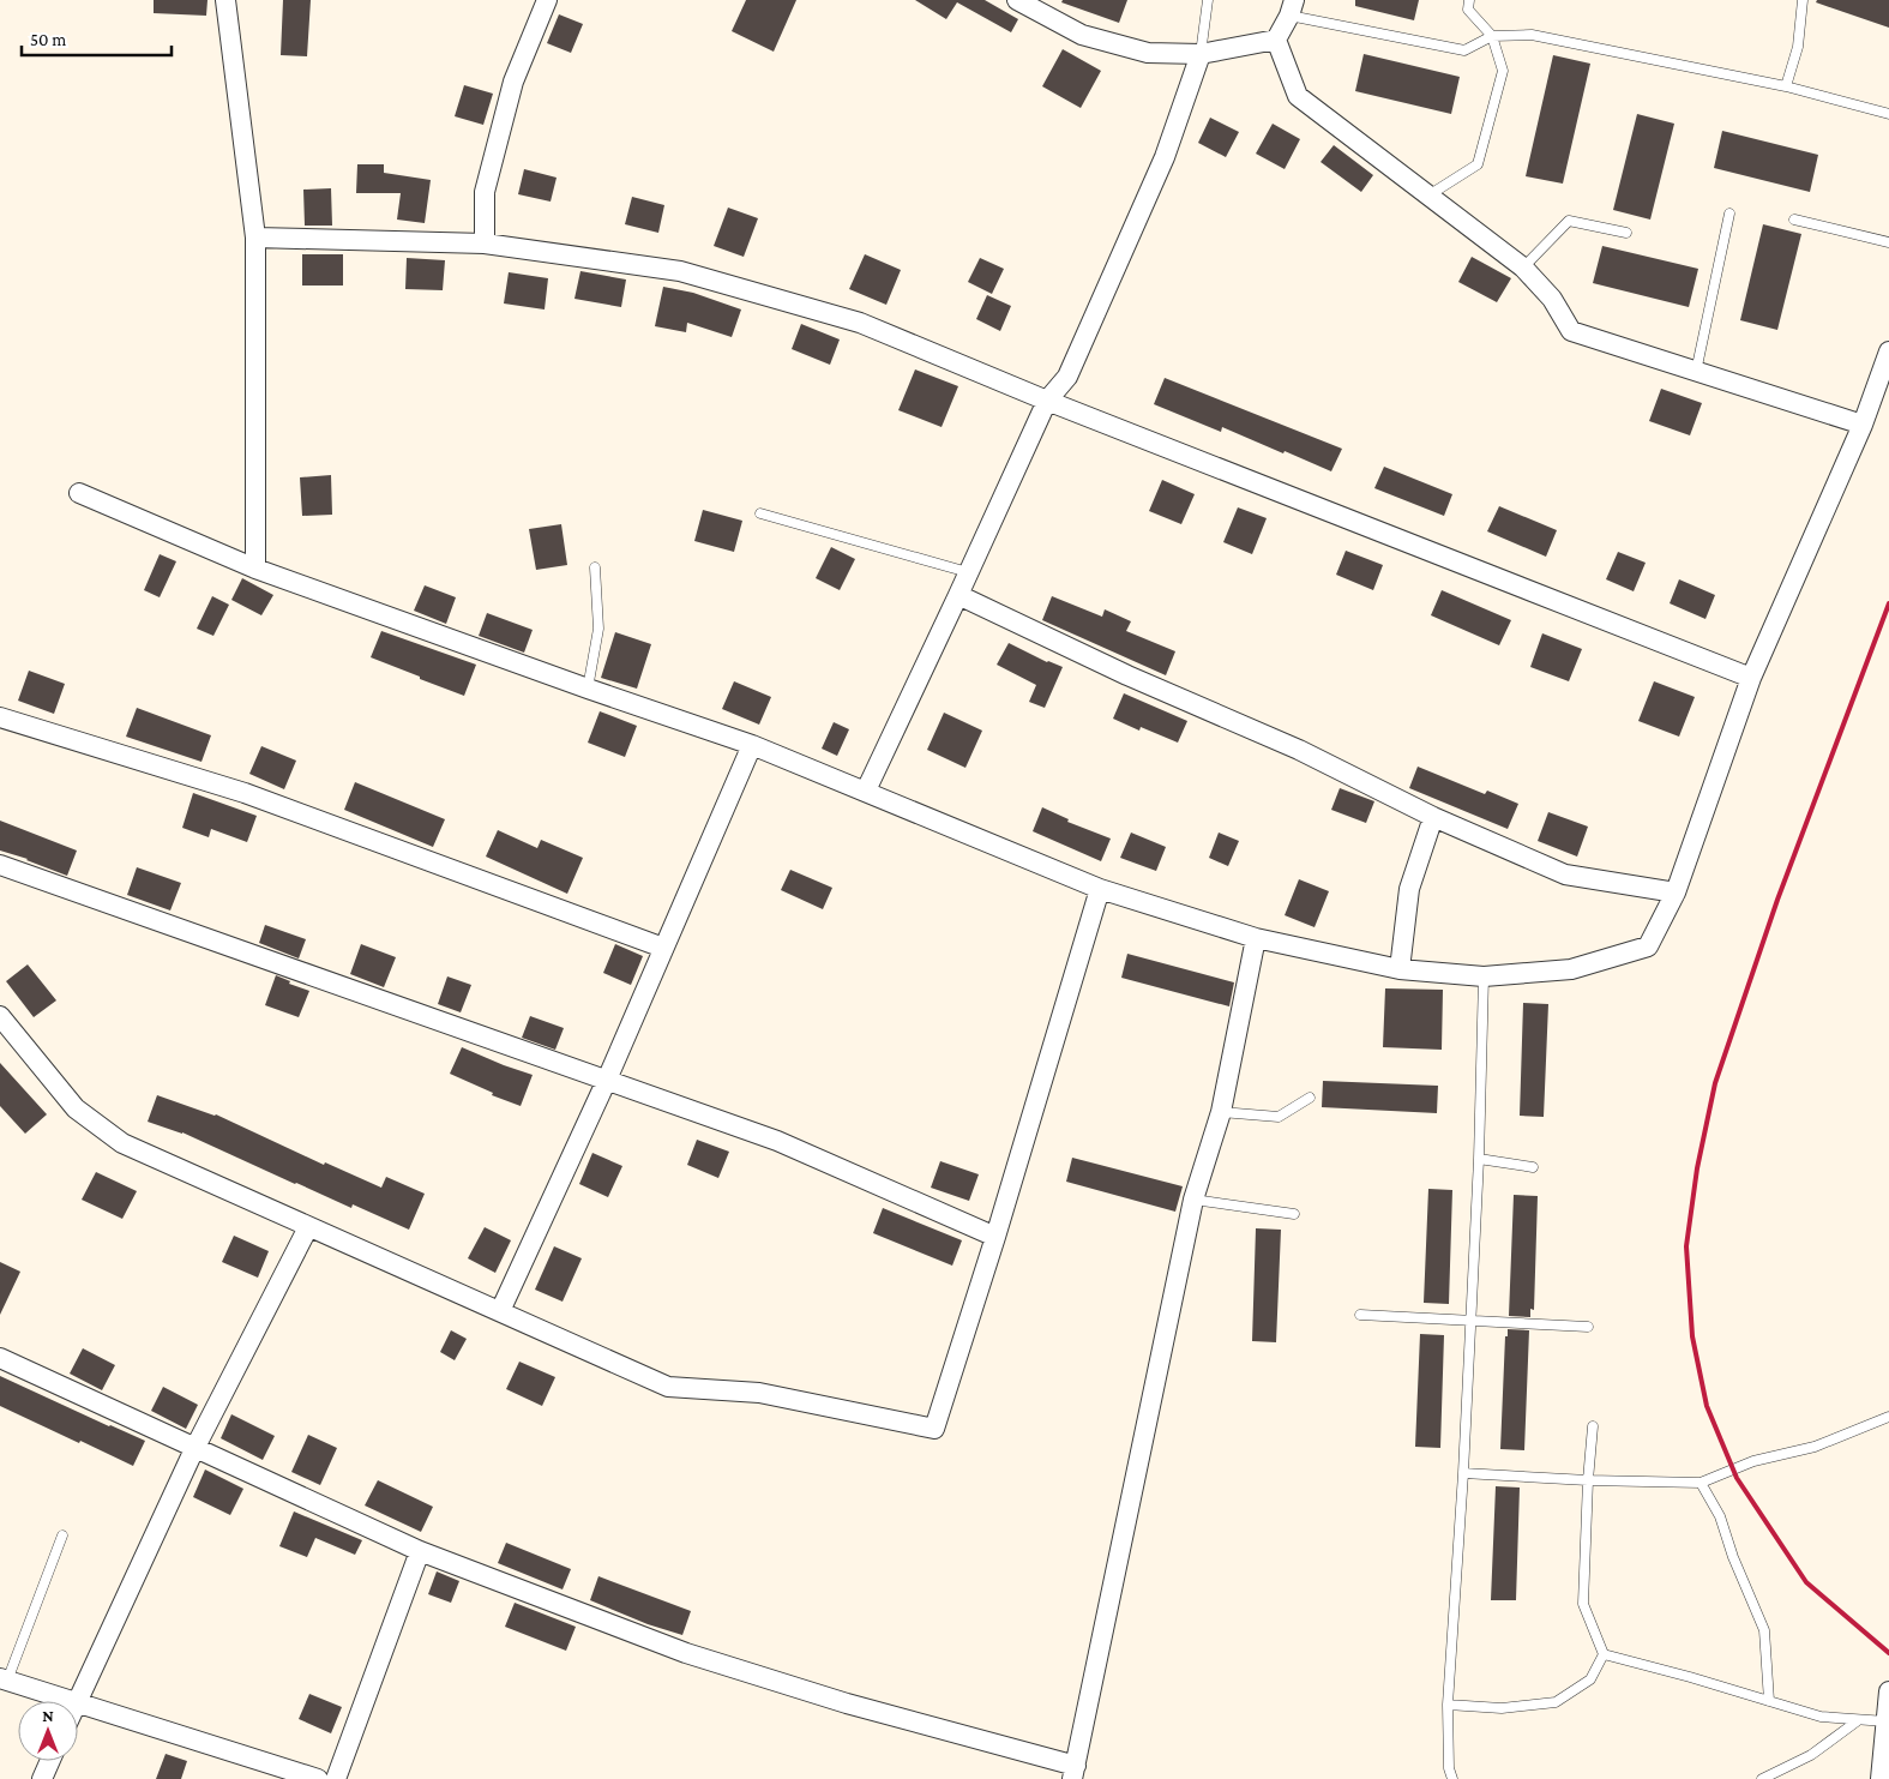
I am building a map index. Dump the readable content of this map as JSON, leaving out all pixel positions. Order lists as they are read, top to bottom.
{
  "scale_bar": "50 m",
  "north": "top"
}
